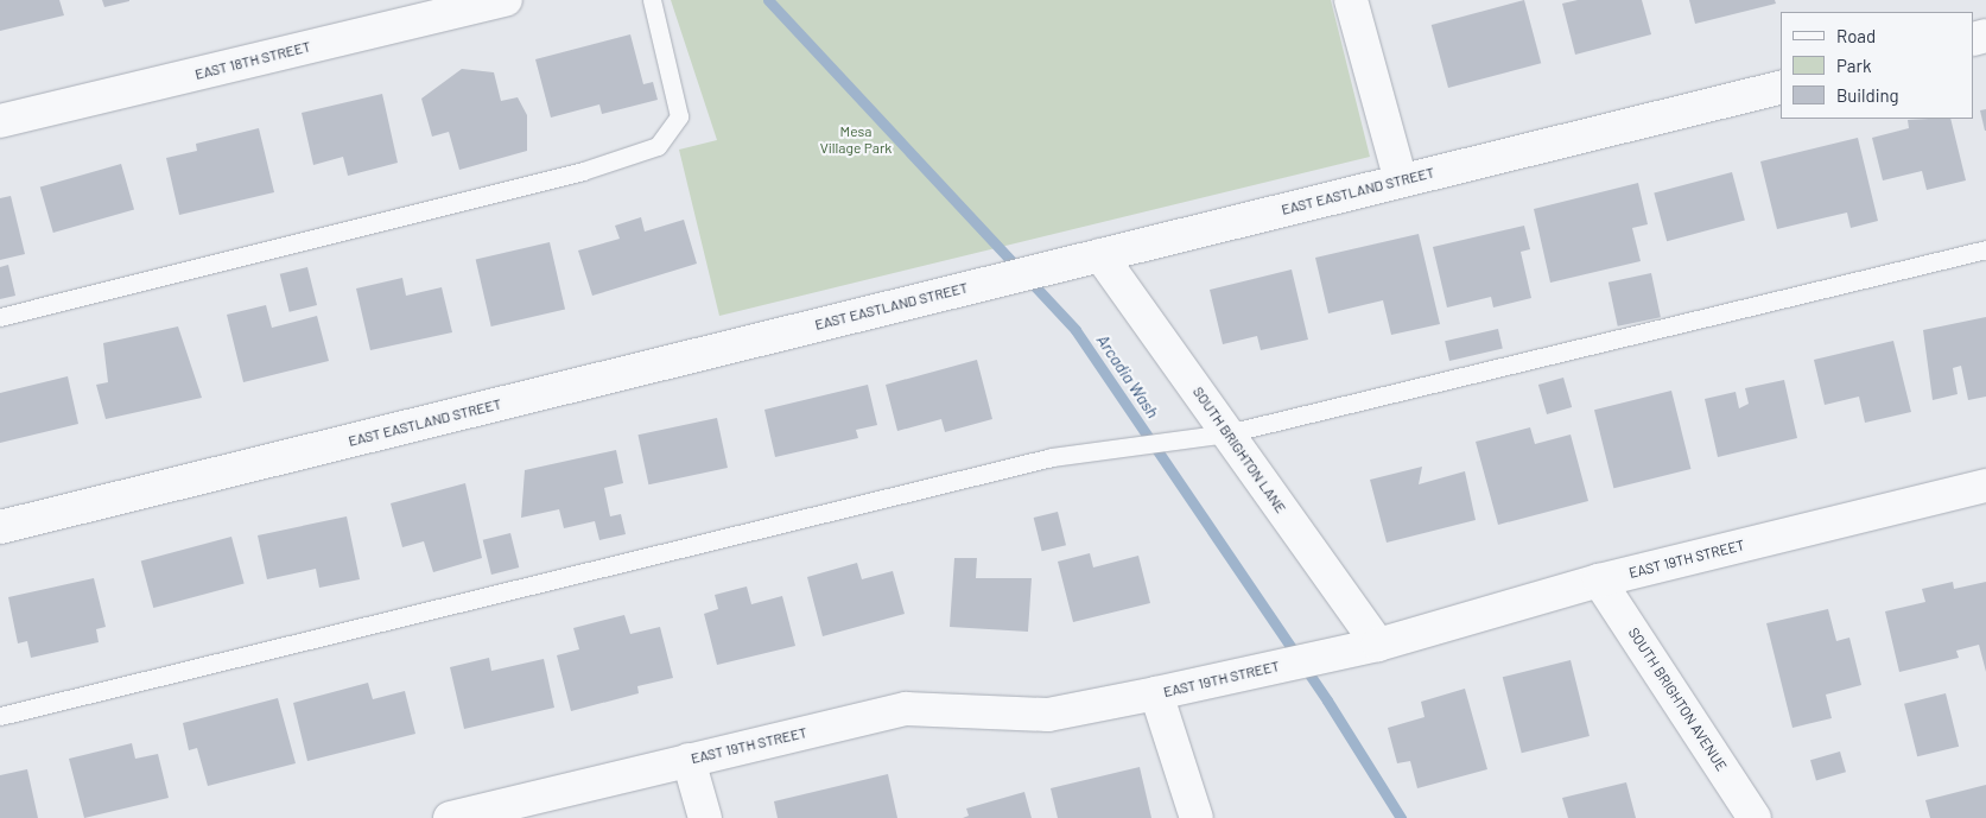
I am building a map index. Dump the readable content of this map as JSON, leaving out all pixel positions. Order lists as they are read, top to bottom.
{
  "streets": {
    "street": [
      "EAST 18TH STREET",
      "EAST EASTLAND STREET",
      "SOUTH BRIGHTON LANE",
      "EAST 19TH STREET",
      "SOUTH BRIGHTON AVENUE"
    ]
  },
  "crossings": [
    ["EAST EASTLAND STREET", "SOUTH BRIGHTON LANE"],
    ["SOUTH BRIGHTON LANE", "EAST 19TH STREET"],
    ["EAST 19TH STREET", "SOUTH BRIGHTON AVENUE"]
  ],
  "water": ["Arcadia Wash"],
  "parks": ["Mesa Village Park"],
  "legend": ["Road", "Park", "Building"]
}
